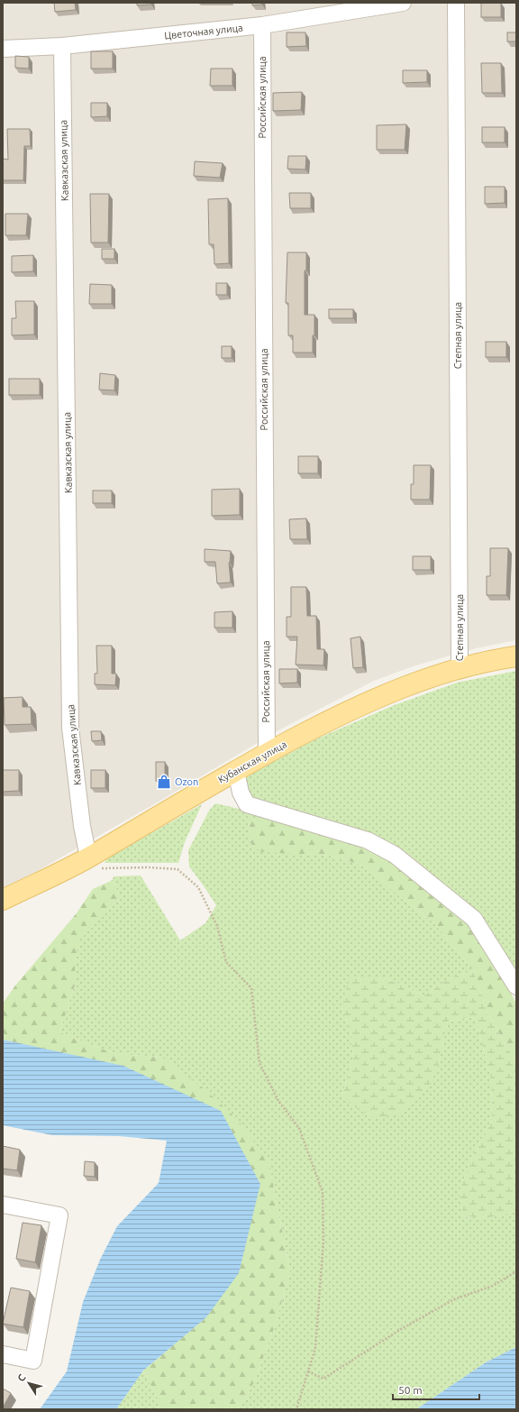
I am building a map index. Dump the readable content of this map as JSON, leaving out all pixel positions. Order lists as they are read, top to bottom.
{
  "streets": {
    "main road": ["Кубанская улица"],
    "street": [
      "Цветочная улица",
      "Российская улица",
      "Кавказская улица",
      "Степная улица"
    ]
  },
  "crossings": [
    ["Цветочная улица", "Российская улица"],
    ["Цветочная улица", "Кавказская улица"],
    ["Российская улица", "Кубанская улица"],
    ["Кавказская улица", "Кубанская улица"],
    ["Степная улица", "Кубанская улица"]
  ],
  "places": {
    "shop": ["Ozon"]
  },
  "scale_bar": "50 m",
  "north": "top left"
}
